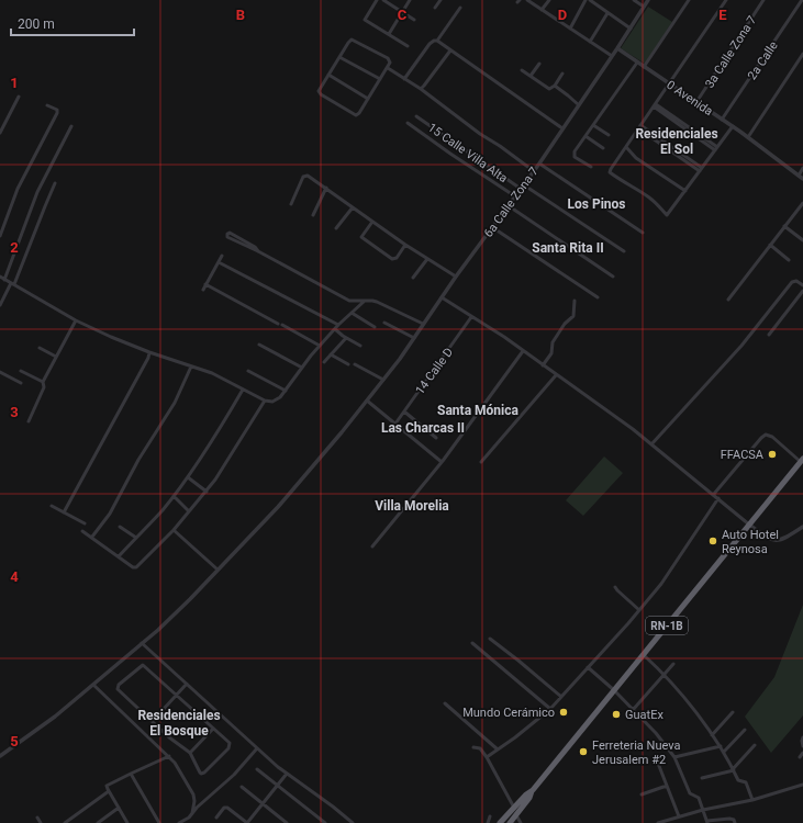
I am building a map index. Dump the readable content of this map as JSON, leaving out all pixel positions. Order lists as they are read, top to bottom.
{
  "streets": {
    "highway": ["RN-1B"],
    "street": [
      "3a Calle Zona 7",
      "2a Calle",
      "0 Avenida",
      "15 Calle Villa Alta",
      "6a Calle Zona 7",
      "14 Calle D"
    ]
  },
  "crossings": [
    ["3a Calle Zona 7", "0 Avenida"],
    ["2a Calle", "0 Avenida"],
    ["0 Avenida", "6a Calle Zona 7"],
    ["15 Calle Villa Alta", "6a Calle Zona 7"]
  ],
  "districts": [
    "Residenciales El Sol",
    "Los Pinos",
    "Santa Rita II",
    "Santa Mónica",
    "Las Charcas II",
    "Villa Morelia",
    "Residenciales El Bosque"
  ],
  "places": [
    "FFACSA",
    "Auto Hotel Reynosa",
    "Mundo Cerámico",
    "GuatEx",
    "Ferreteria Nueva Jerusalem #2"
  ],
  "scale_bar": "200 m",
  "grid": {
    "columns": [
      "B",
      "C",
      "D",
      "E"
    ],
    "rows": [
      "1",
      "2",
      "3",
      "4",
      "5"
    ]
  }
}
